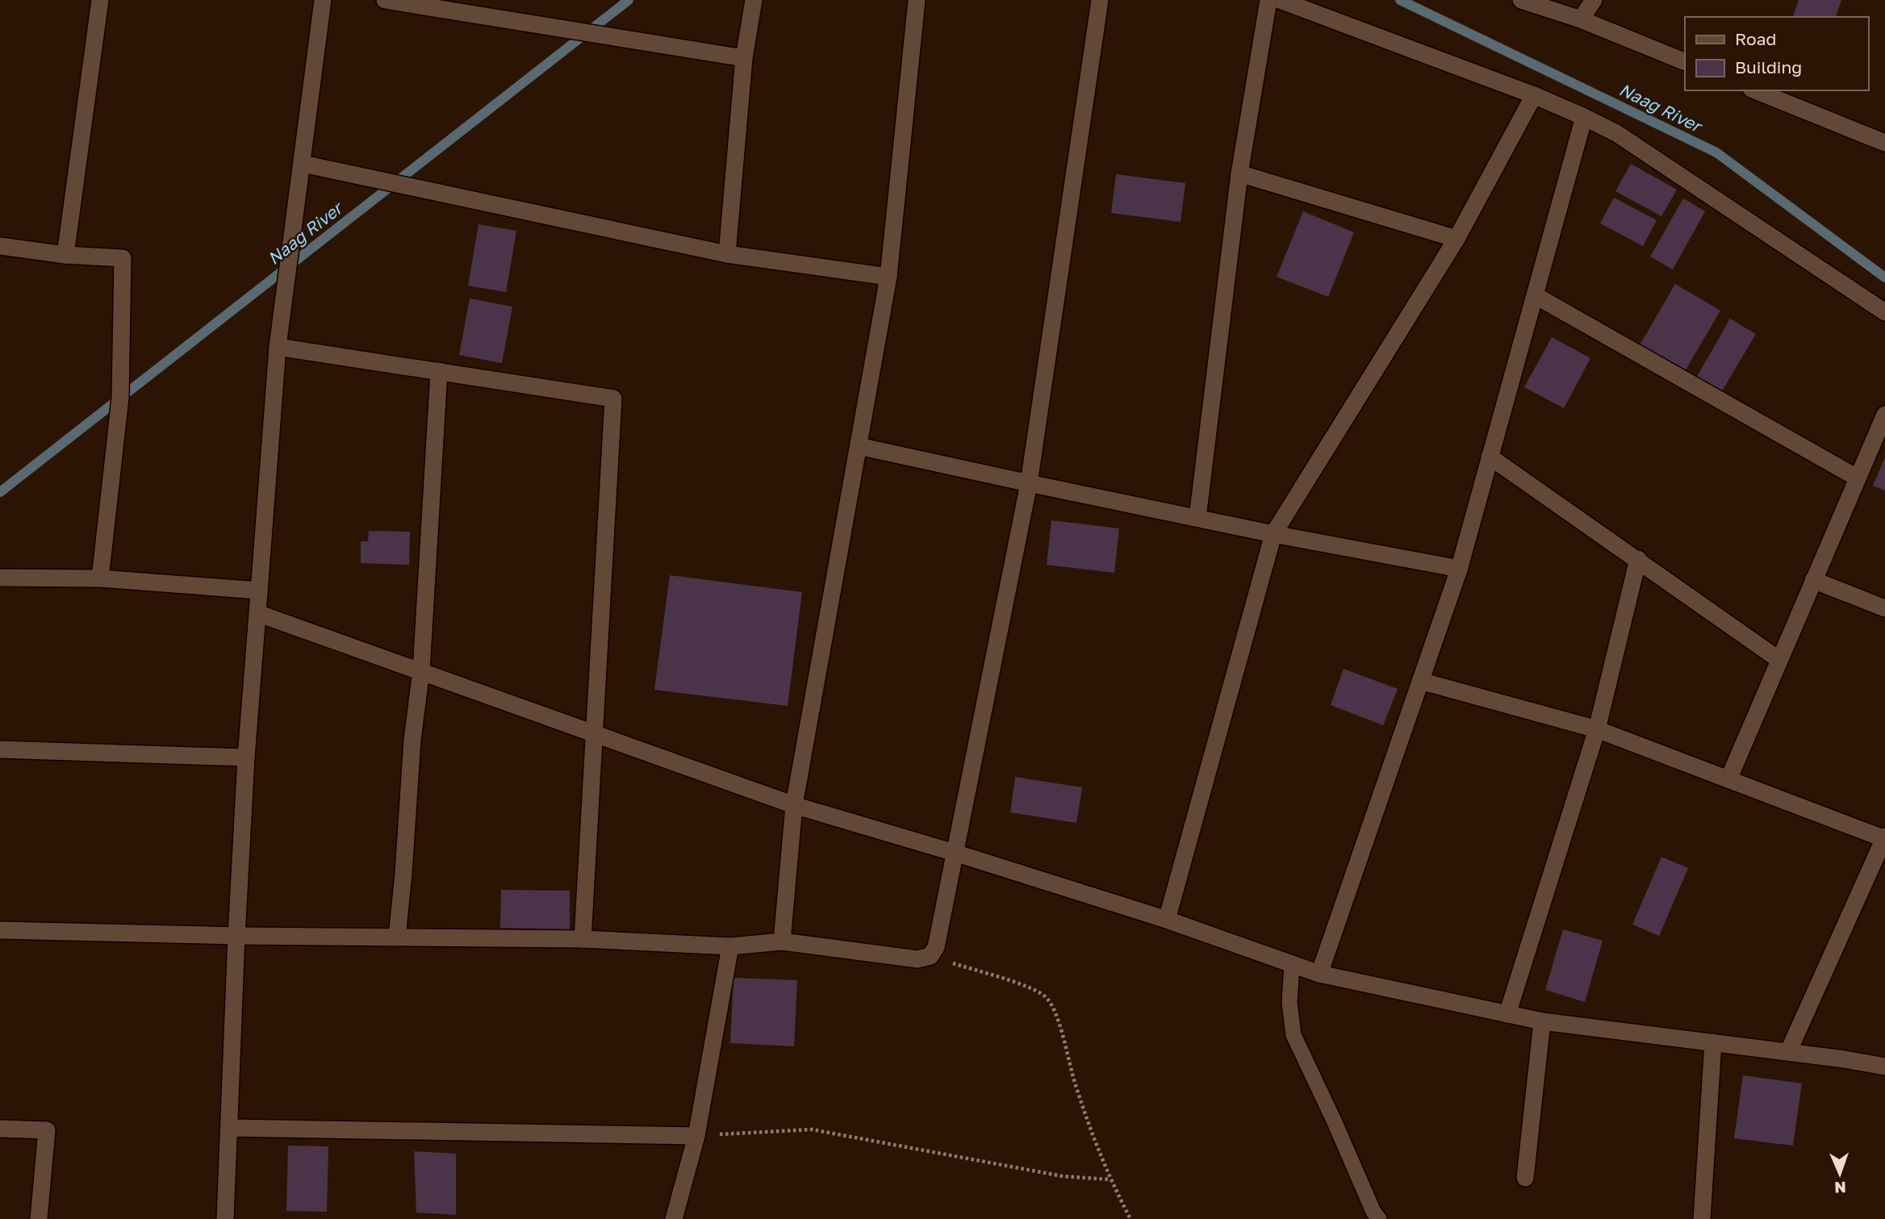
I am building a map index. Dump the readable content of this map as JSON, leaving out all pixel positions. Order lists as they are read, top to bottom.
{
  "water": ["Naag River"],
  "legend": ["Road", "Building"],
  "north": "bottom"
}
